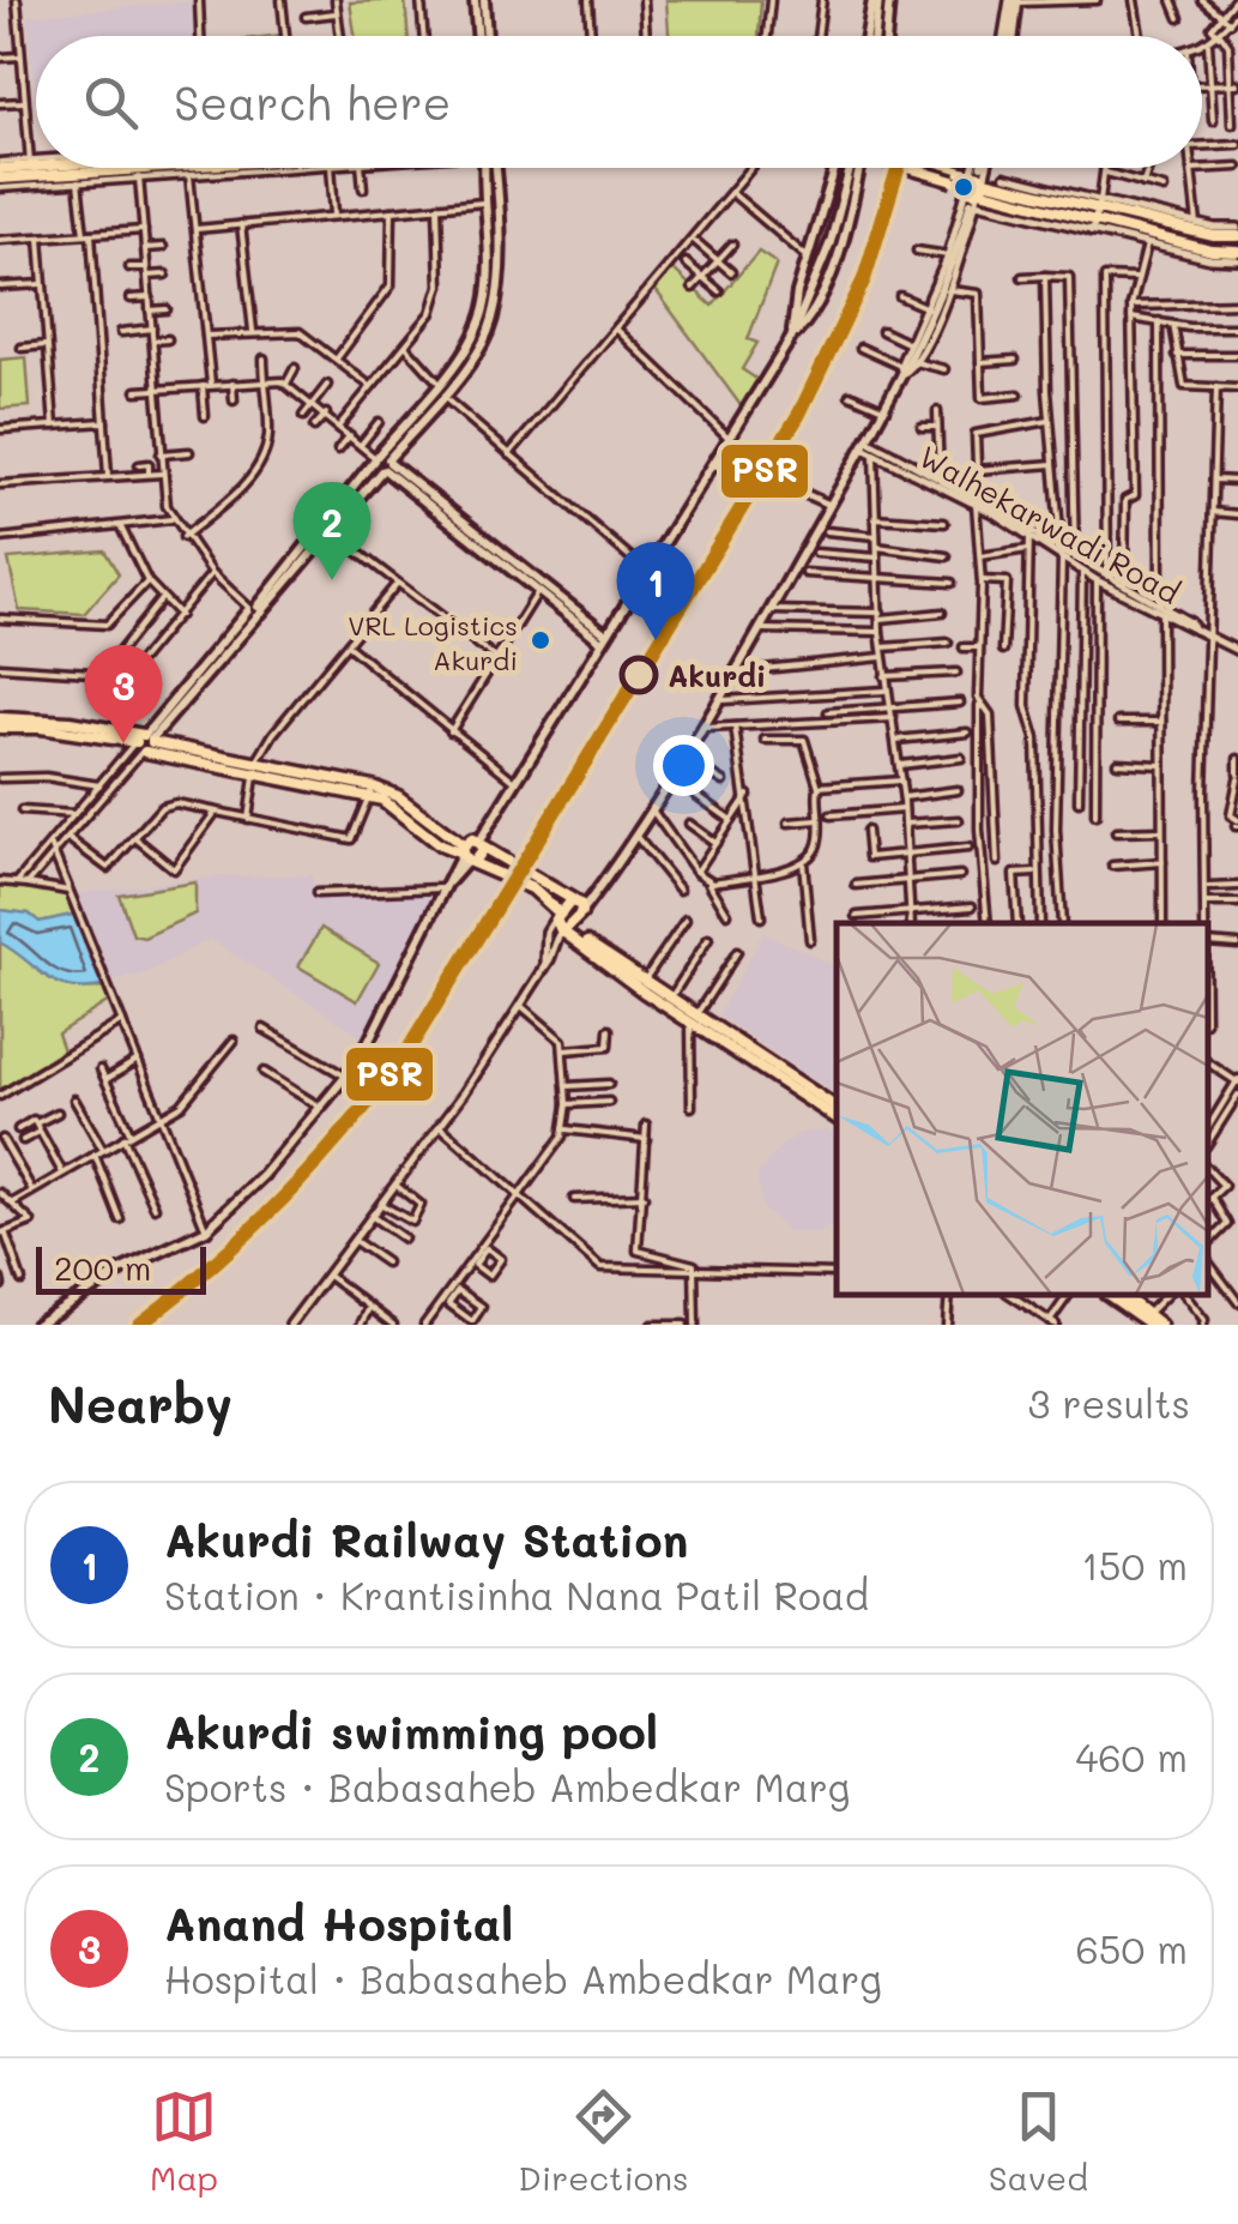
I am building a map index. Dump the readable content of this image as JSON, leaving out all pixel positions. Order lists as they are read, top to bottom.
{
  "streets": {
    "street": ["Walhekarwadi Road"]
  },
  "places": ["VRL Logistics Akurdi", "Akurdi"],
  "lines": ["transit line PSR"],
  "scale_bar": "200 m",
  "page": {
    "search": "Search here",
    "pins": ["2", "1", "3"],
    "scale": "200 m",
    "heading": ["Nearby", "3 results"],
    "list": [
      {
        "mark": "1",
        "name": "Akurdi Railway Station",
        "note": "Station · Krantisinha Nana Patil Road",
        "value": "150 m"
      },
      {
        "mark": "2",
        "name": "Akurdi swimming pool",
        "note": "Sports · Babasaheb Ambedkar Marg",
        "value": "460 m"
      },
      {
        "mark": "3",
        "name": "Anand Hospital",
        "note": "Hospital · Babasaheb Ambedkar Marg",
        "value": "650 m"
      }
    ],
    "nav": ["Map", "Directions", "Saved"]
  }
}
